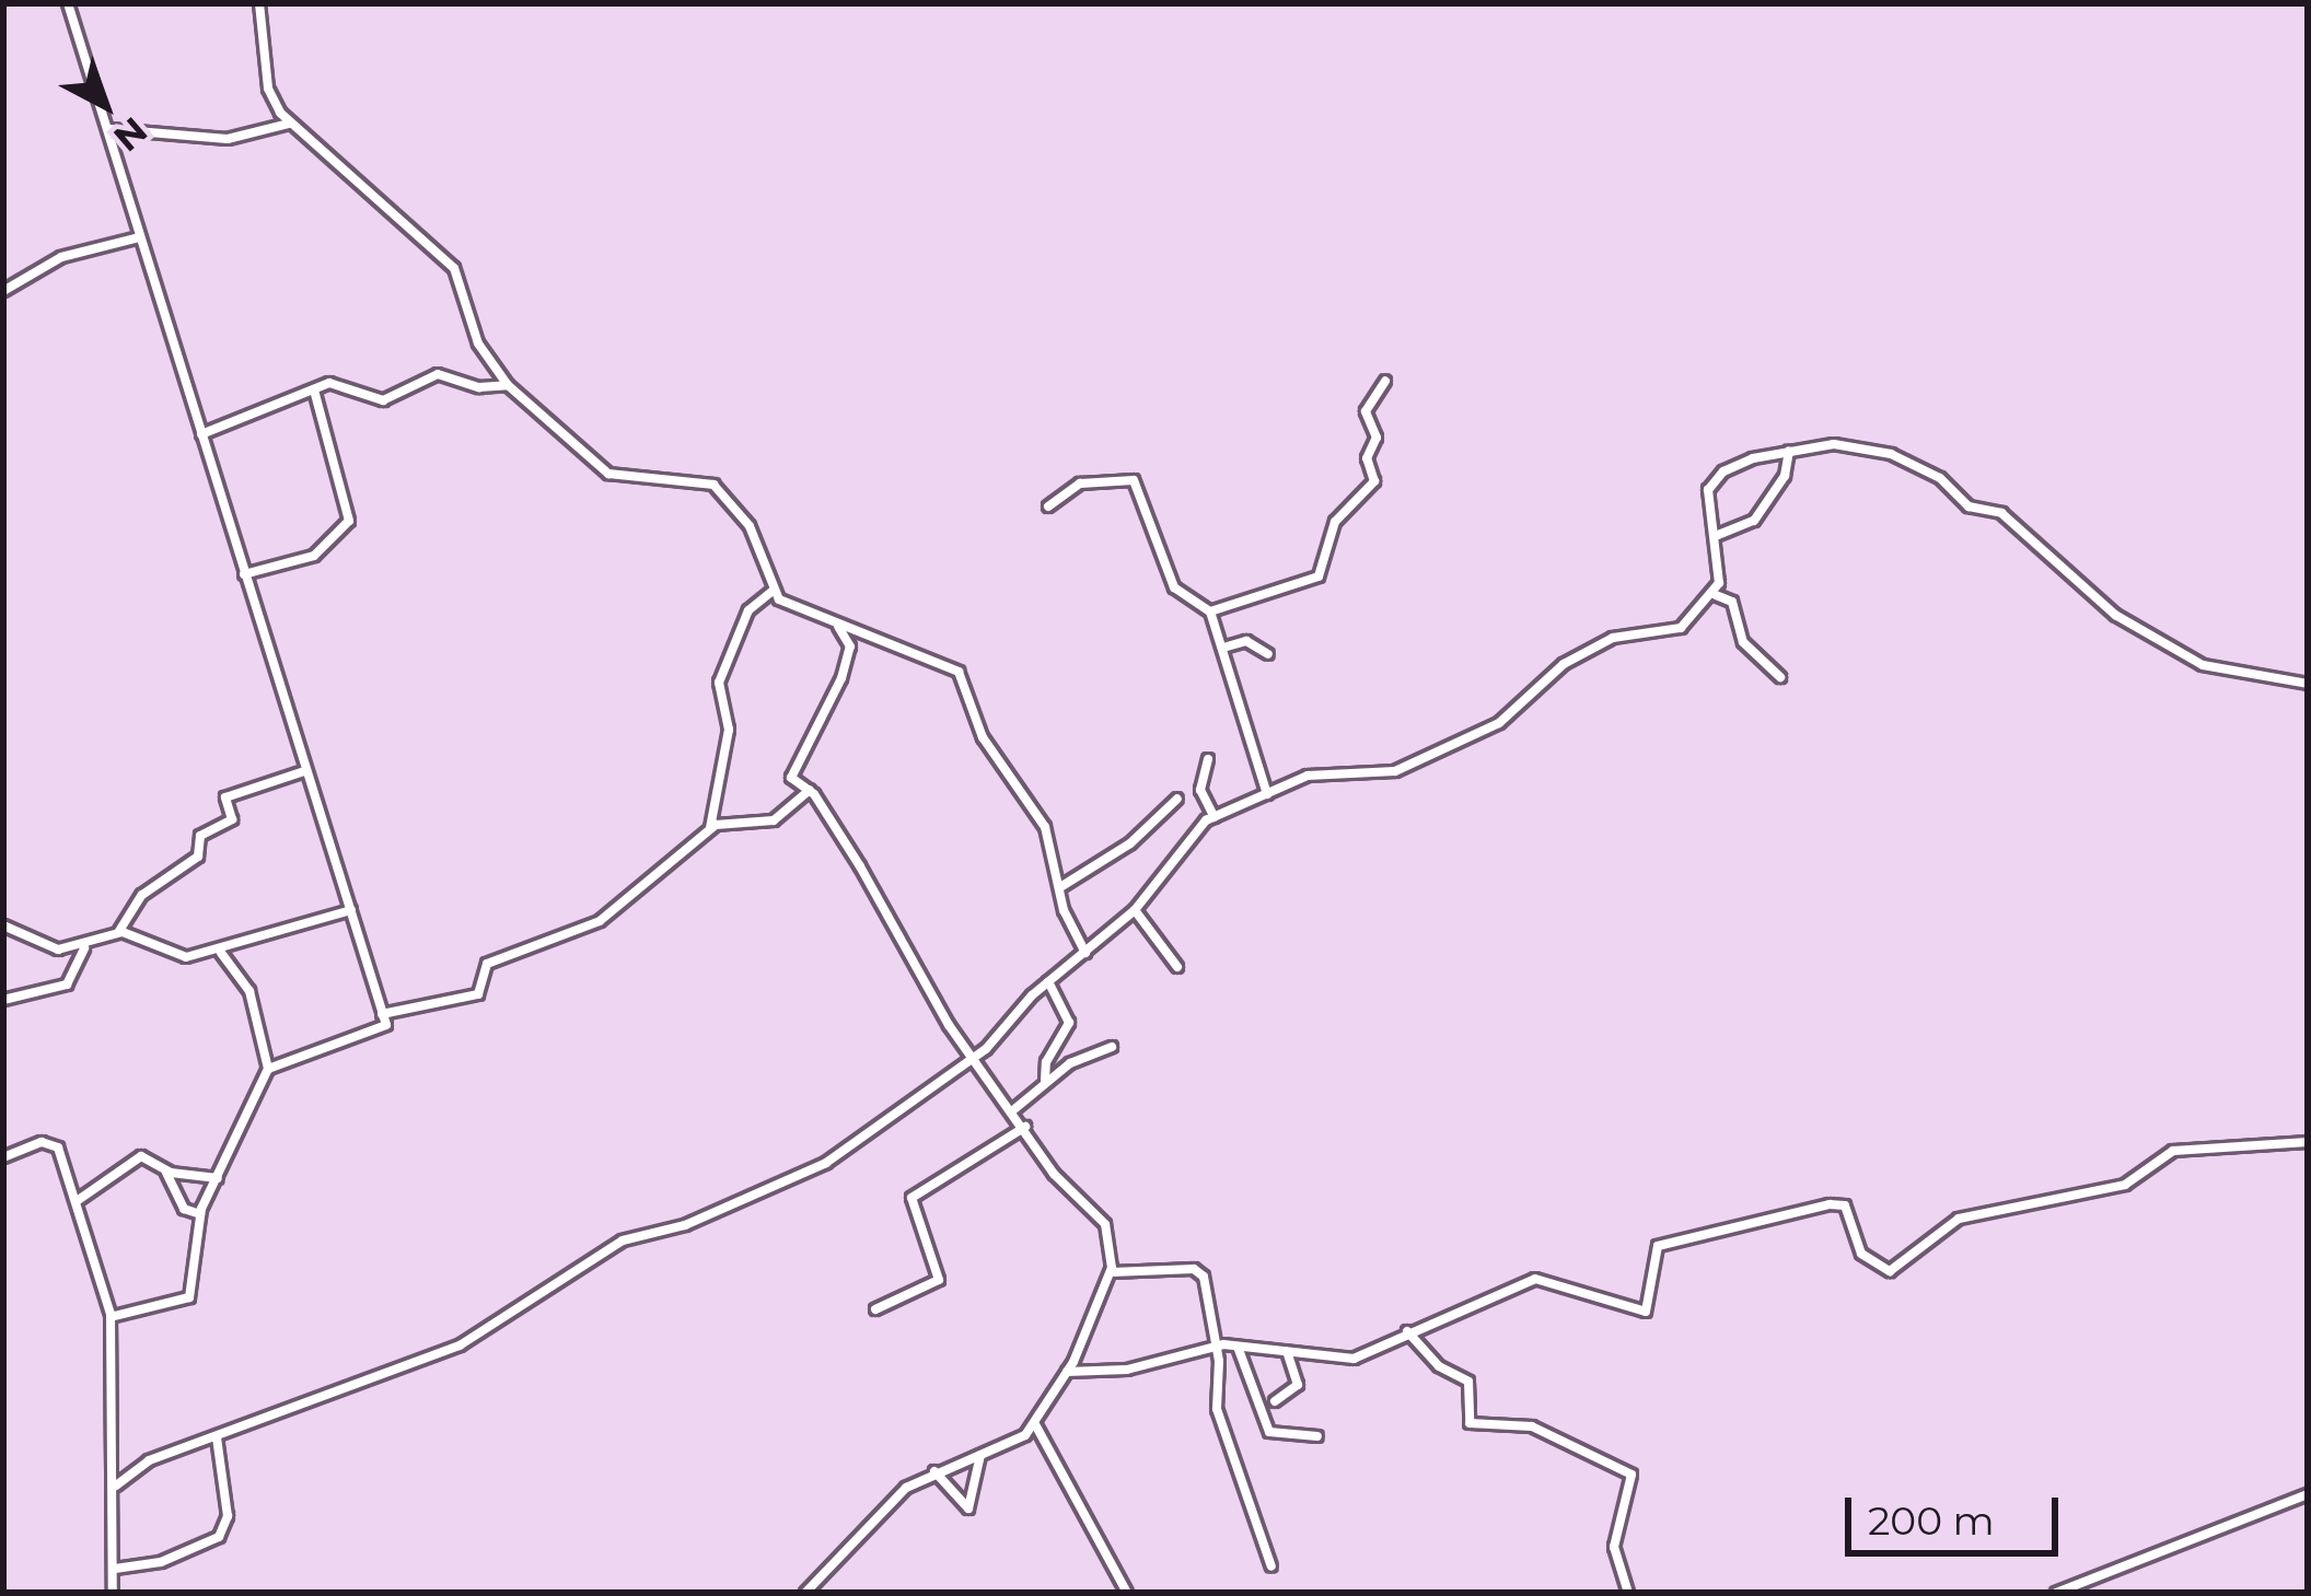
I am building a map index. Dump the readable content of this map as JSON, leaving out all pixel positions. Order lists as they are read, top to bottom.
{
  "scale_bar": "200 m",
  "north": "bottom right"
}
